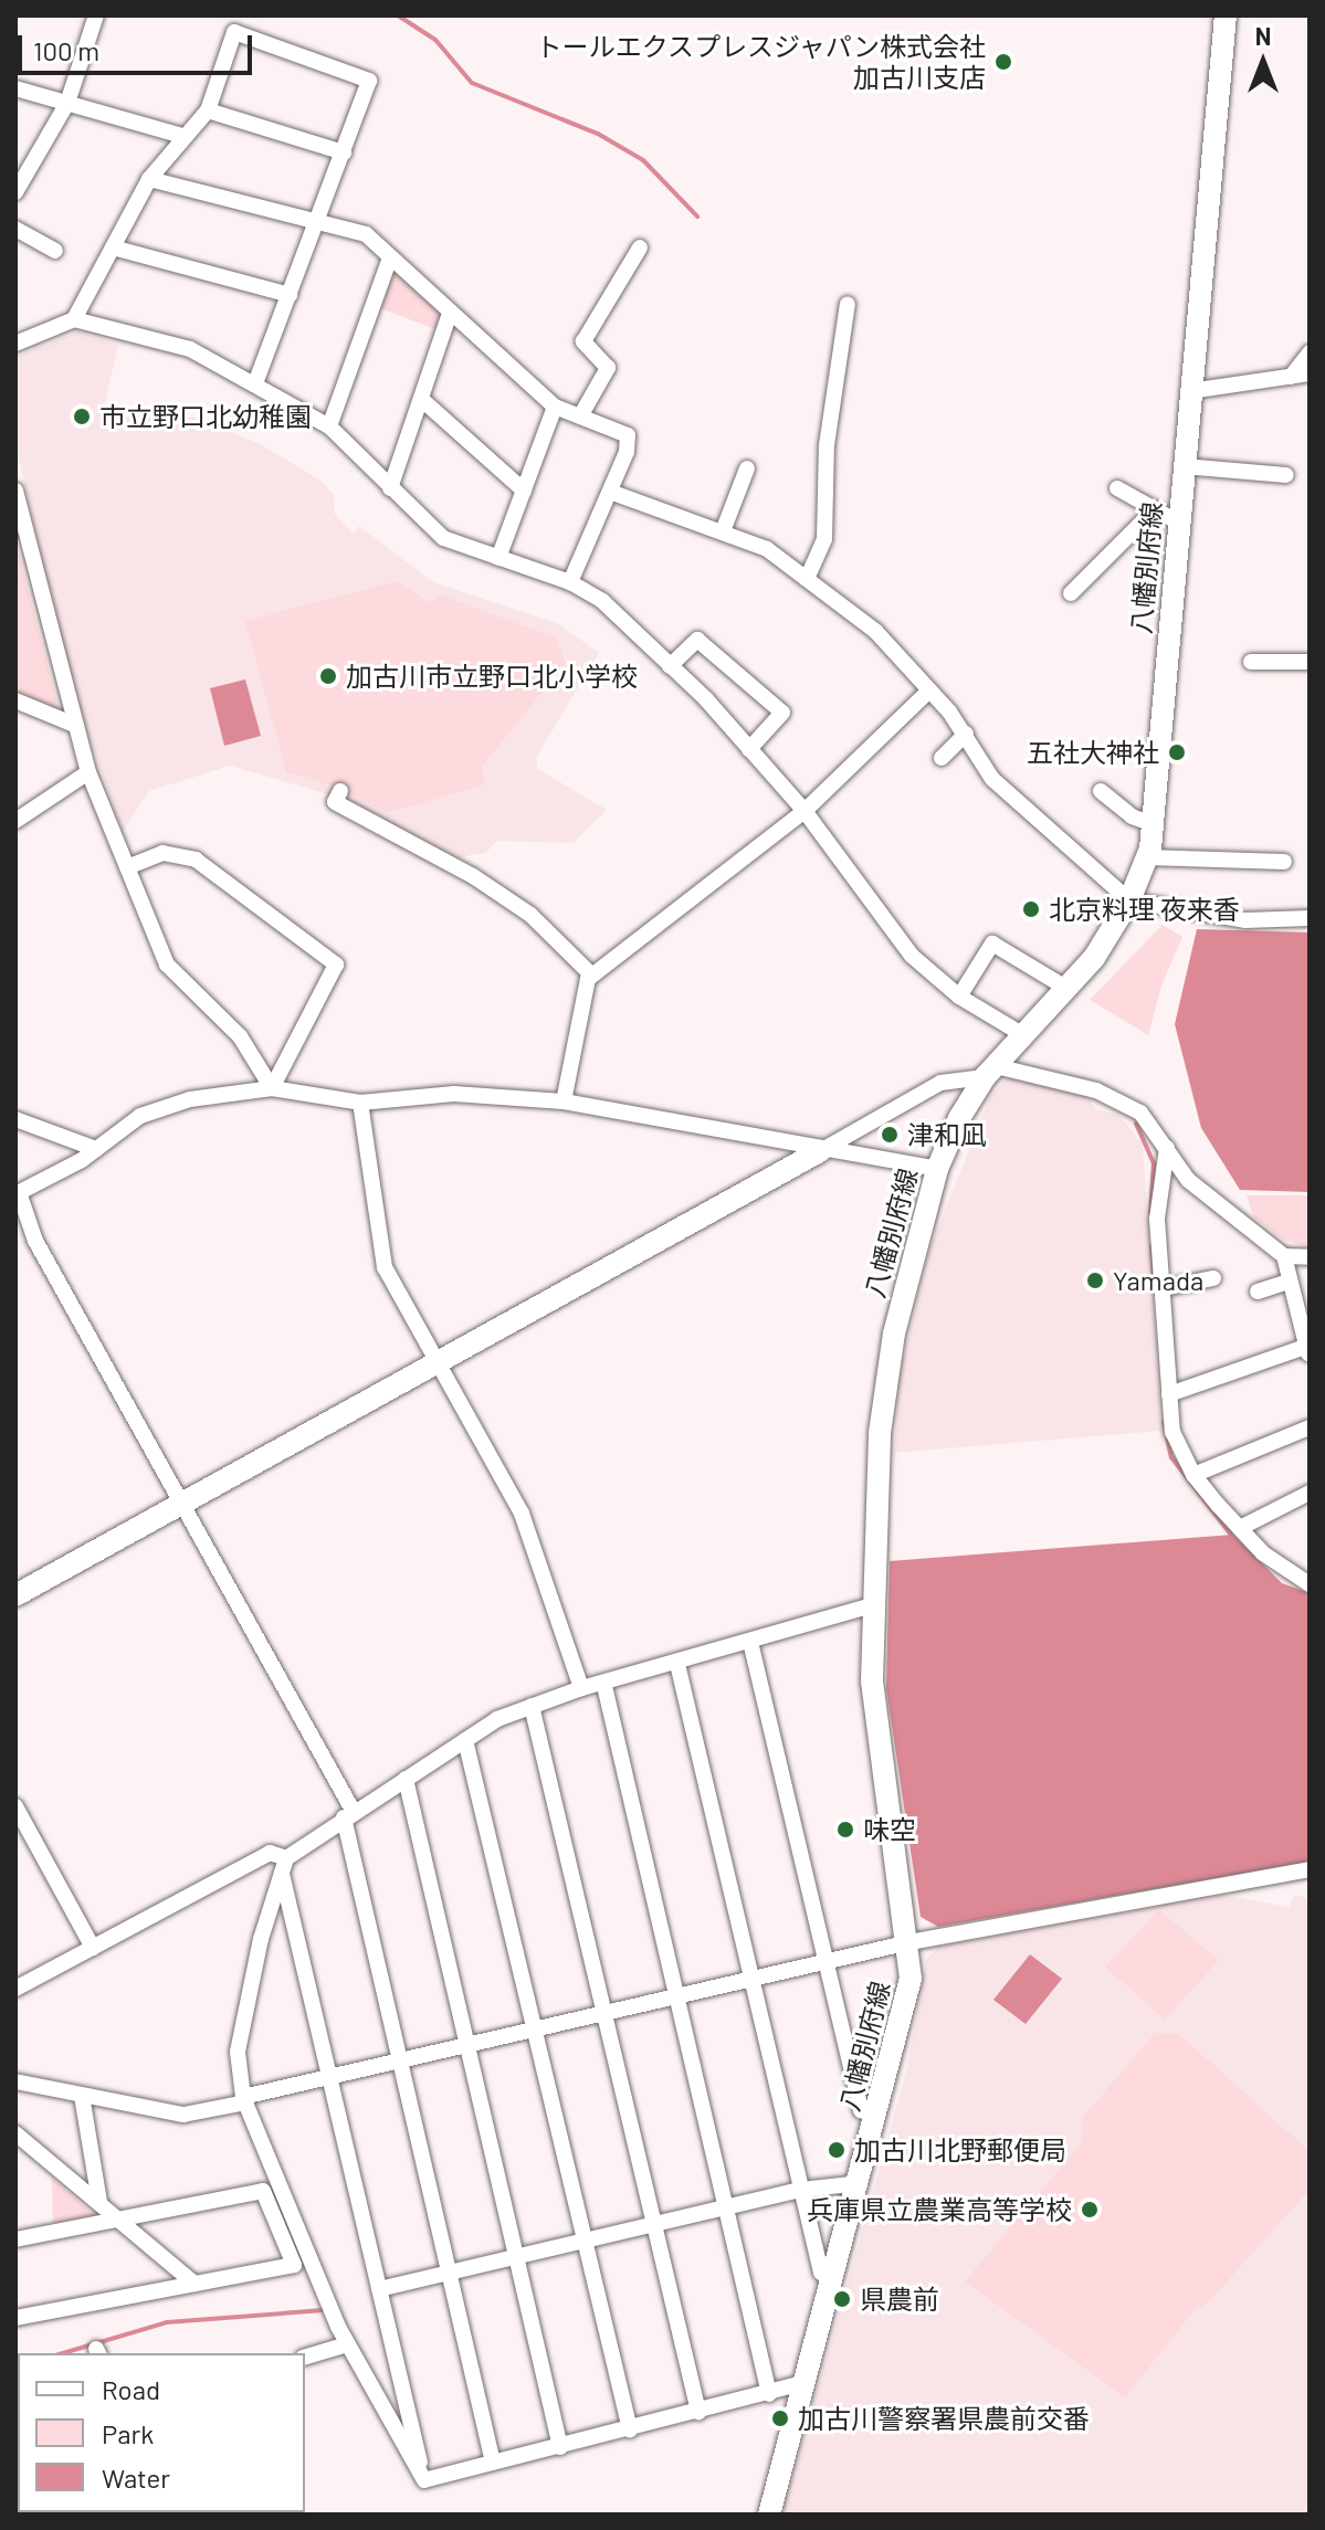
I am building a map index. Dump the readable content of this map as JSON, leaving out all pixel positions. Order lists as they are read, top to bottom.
{
  "streets": {
    "main road": ["八幡別府線"]
  },
  "places": [
    "トールエクスプレスジャパン株式会社 加古川支店",
    "市立野口北幼稚園",
    "加古川市立野口北小学校",
    "五社大神社",
    "北京料理 夜来香",
    "津和凪",
    "Yamada",
    "味空",
    "加古川北野郵便局",
    "兵庫県立農業高等学校",
    "県農前",
    "加古川警察署県農前交番"
  ],
  "legend": ["Road", "Park", "Water"],
  "scale_bar": "100 m",
  "north": "top"
}
